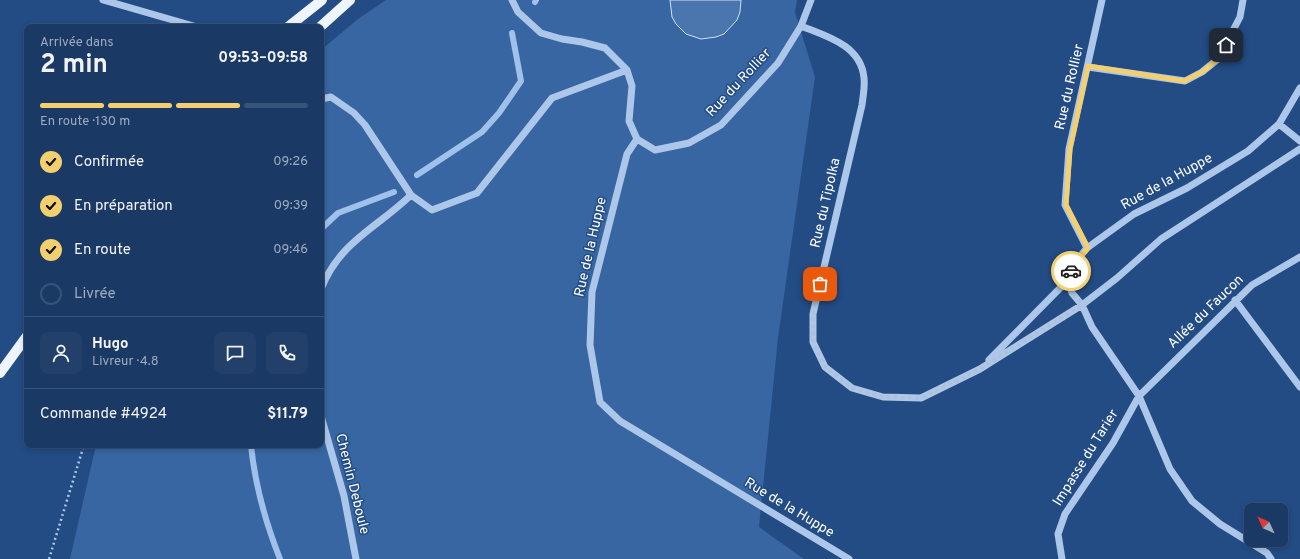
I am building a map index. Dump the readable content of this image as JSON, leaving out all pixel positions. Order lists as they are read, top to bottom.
{
  "streets": {
    "street": [
      "Rue du Rollier",
      "Rue de la Huppe",
      "Rue du Tipolka",
      "Allée du Faucon",
      "Impasse du Tarier",
      "Chemin Deboule"
    ]
  },
  "crossings": [
    ["Rue du Rollier", "Rue de la Huppe"],
    ["Rue du Rollier", "Rue du Tipolka"],
    ["Allée du Faucon", "Impasse du Tarier"]
  ],
  "north": "top left",
  "page": {
    "heading": ["2 min", "Arrivée dans", "09:53–09:58"],
    "panel": [
      "Hugo",
      "Livreur · 4.8",
      "Commande #4924",
      "$11.79"
    ],
    "bar": "En route · 130 m",
    "list": [
      ["Confirmée", "09:26"],
      ["En préparation", "09:39"],
      ["En route", "09:46"],
      "Livrée"
    ]
  }
}
